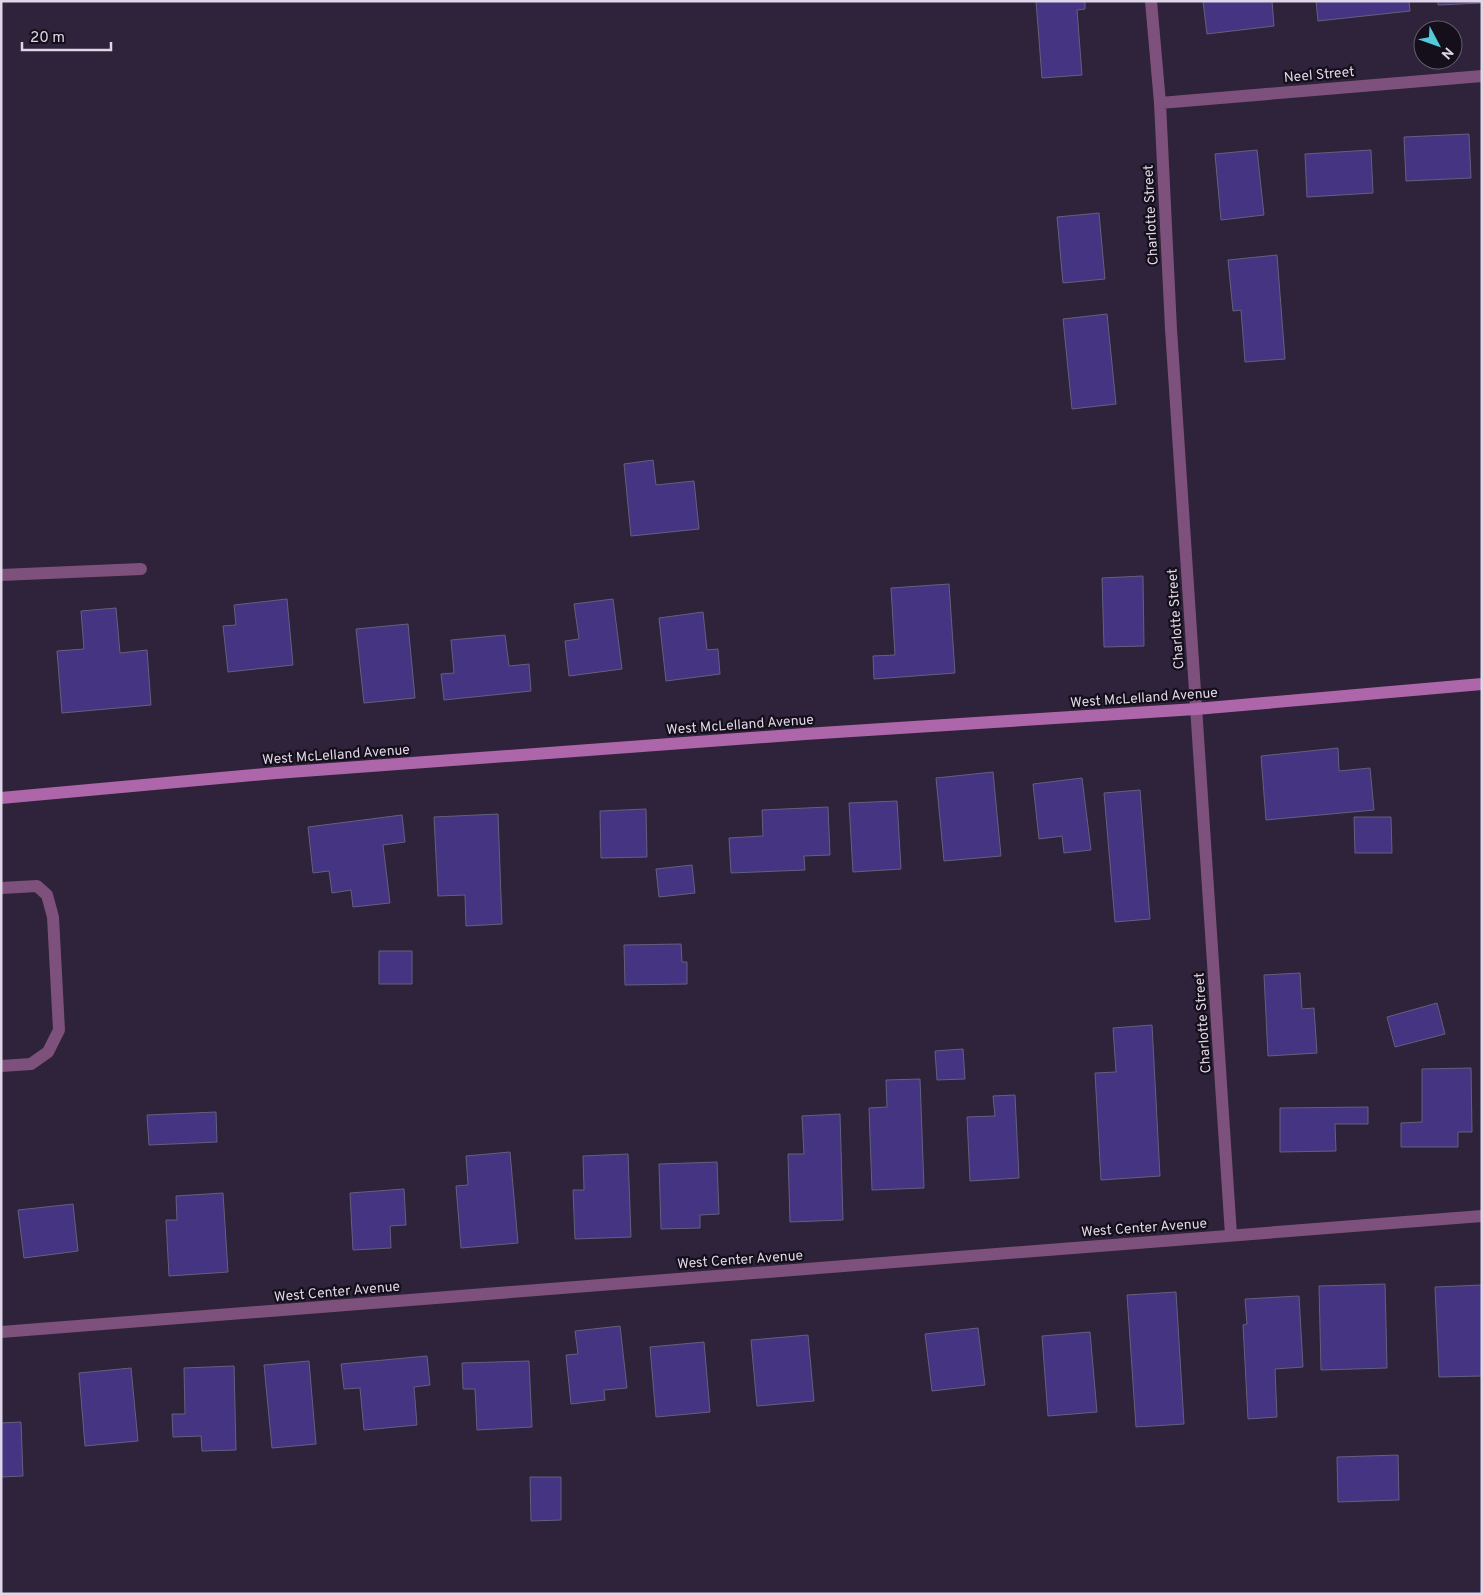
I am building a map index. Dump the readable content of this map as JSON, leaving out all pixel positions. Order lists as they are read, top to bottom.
{
  "streets": {
    "street": [
      "Neel Street",
      "Charlotte Street",
      "West McLelland Avenue",
      "West Center Avenue"
    ]
  },
  "crossings": [
    ["Neel Street", "Charlotte Street"],
    ["Charlotte Street", "West McLelland Avenue"],
    ["Charlotte Street", "West Center Avenue"]
  ],
  "scale_bar": "20 m",
  "north": "bottom right"
}
